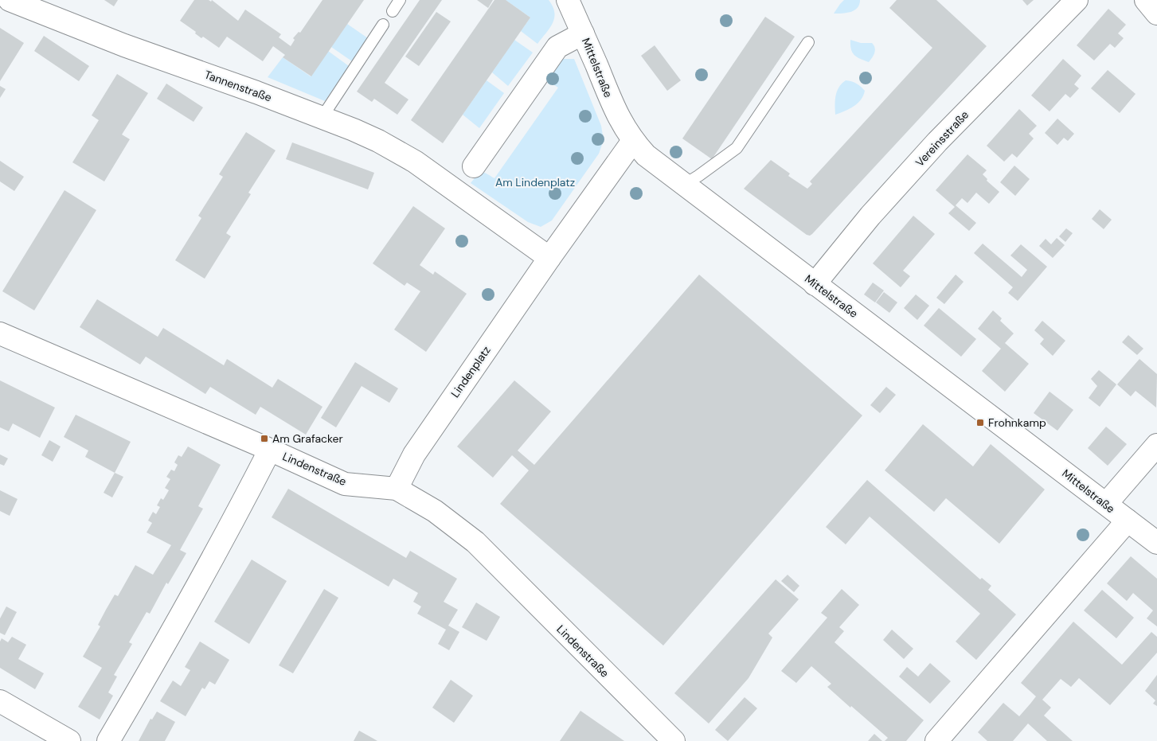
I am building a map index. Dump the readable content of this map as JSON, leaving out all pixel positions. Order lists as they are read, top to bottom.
{
  "streets": {
    "street": [
      "Mittelstraße",
      "Tannenstraße",
      "Vereinsstraße",
      "Lindenplatz",
      "Lindenstraße"
    ]
  },
  "crossings": [
    ["Mittelstraße", "Vereinsstraße"],
    ["Mittelstraße", "Lindenplatz"],
    ["Tannenstraße", "Lindenplatz"],
    ["Lindenplatz", "Lindenstraße"]
  ],
  "parks": ["Am Lindenplatz"],
  "places": {
    "transit": ["Frohnkamp", "Am Grafacker"]
  }
}
